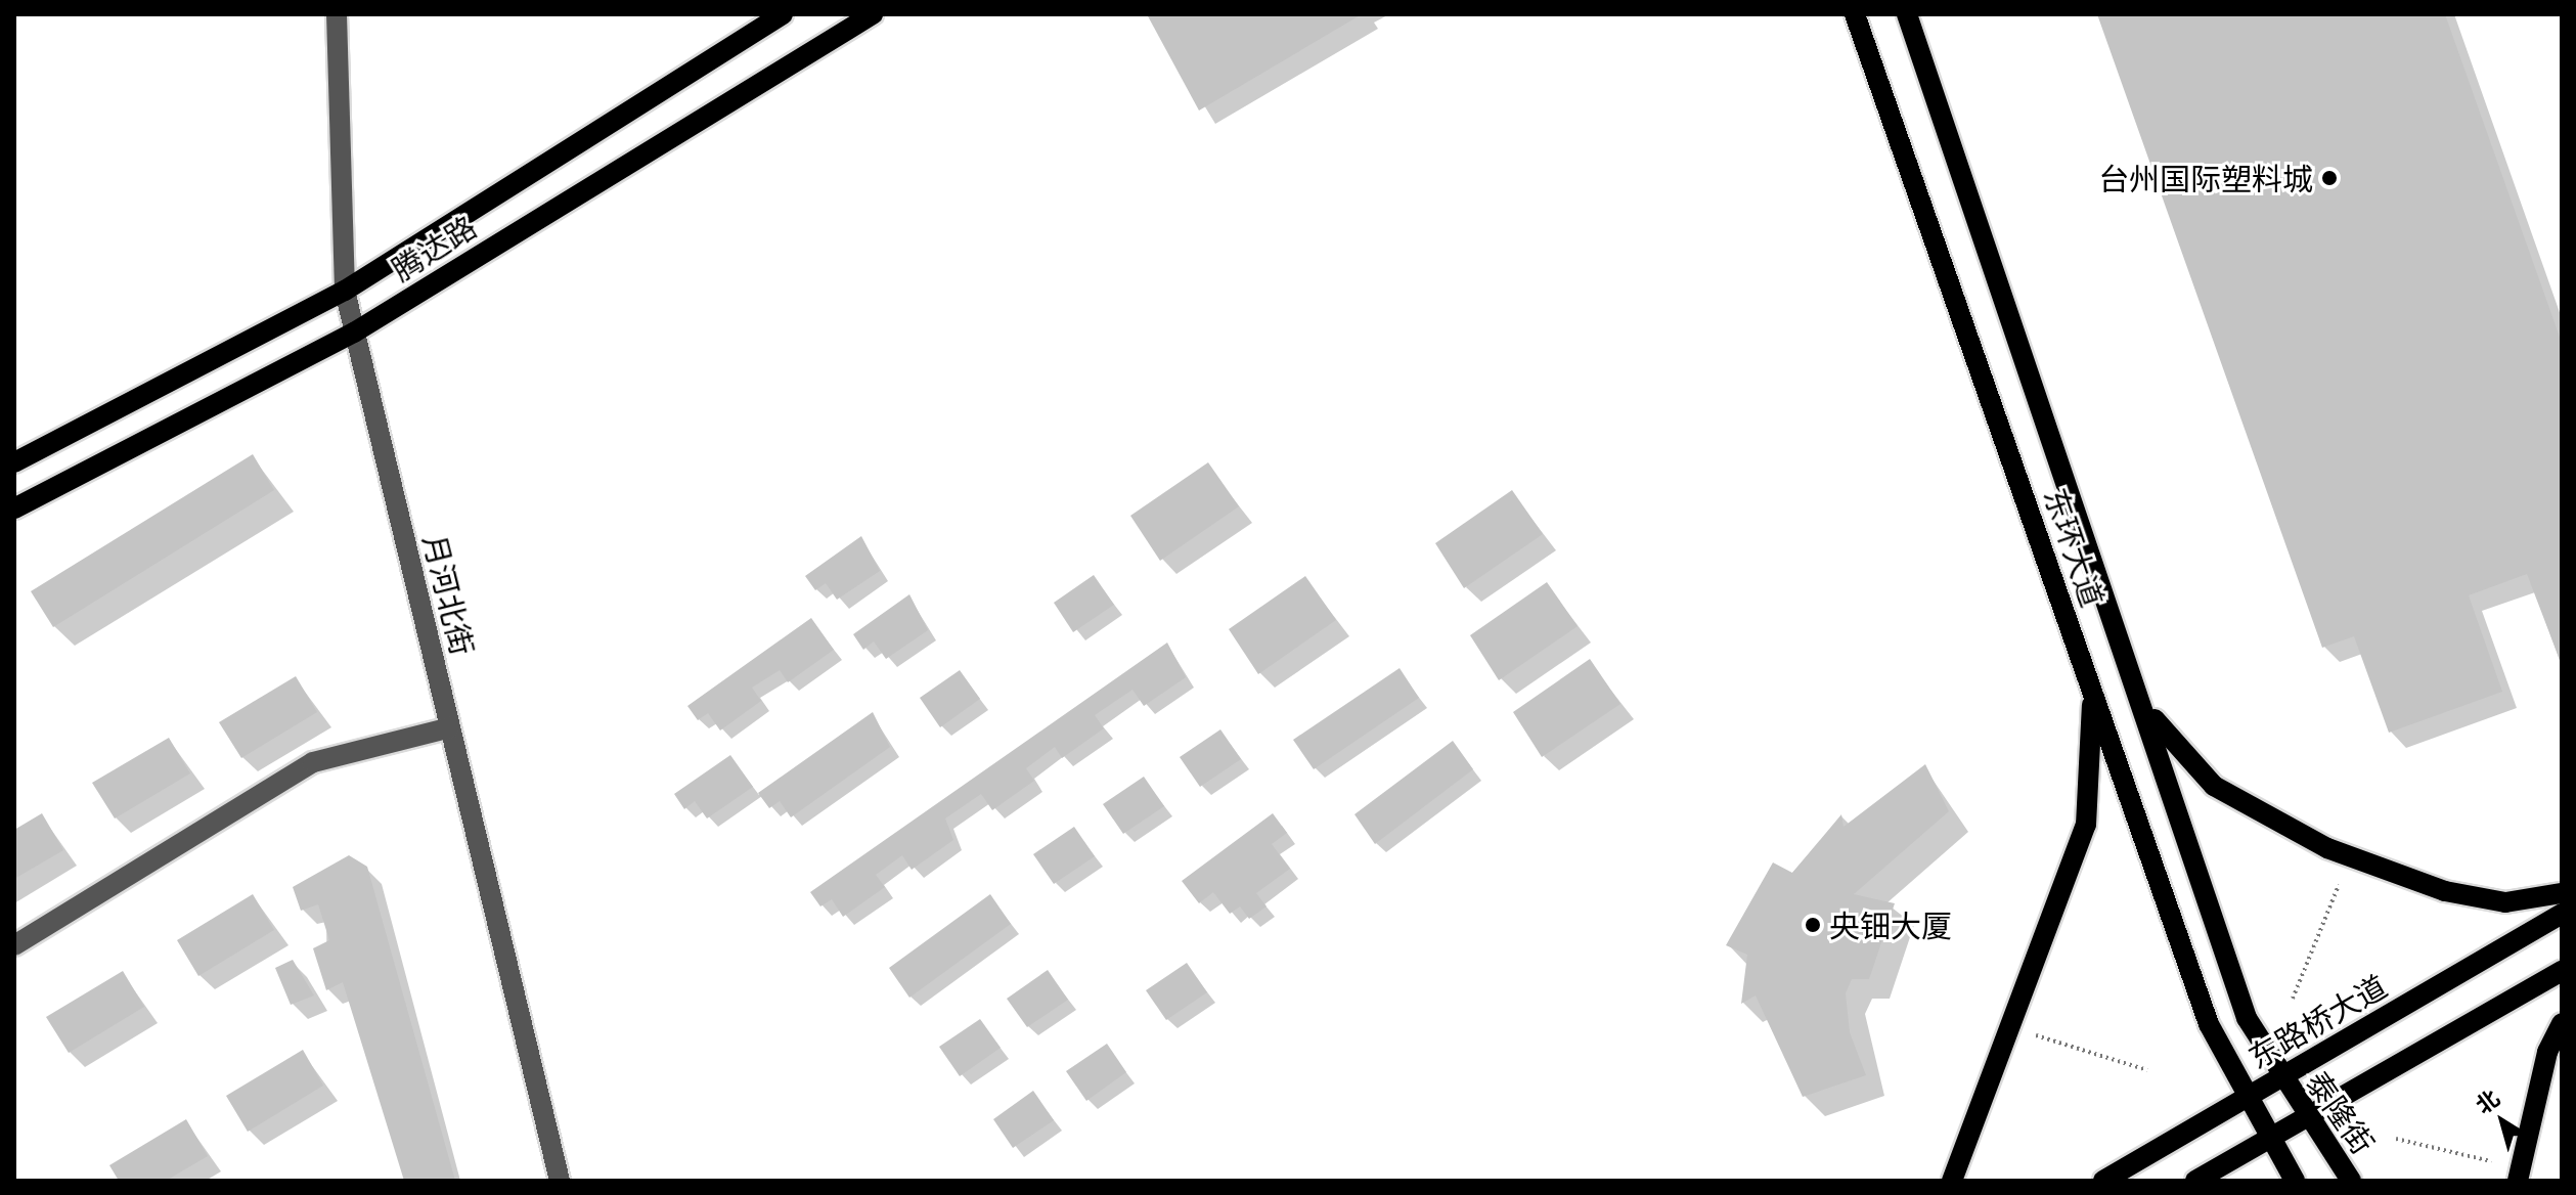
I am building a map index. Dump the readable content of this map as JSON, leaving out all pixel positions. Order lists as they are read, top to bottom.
{
  "streets": {
    "main road": [
      "腾达路",
      "东环大道",
      "东路桥大道",
      "泰隆街"
    ],
    "street": ["月河北街"]
  },
  "crossings": [
    ["腾达路", "月河北街"],
    ["东环大道", "东路桥大道"],
    ["东环大道", "泰隆街"],
    ["东路桥大道", "泰隆街"]
  ],
  "places": ["台州国际塑料城", "央钿大厦"],
  "north": "top left"
}
